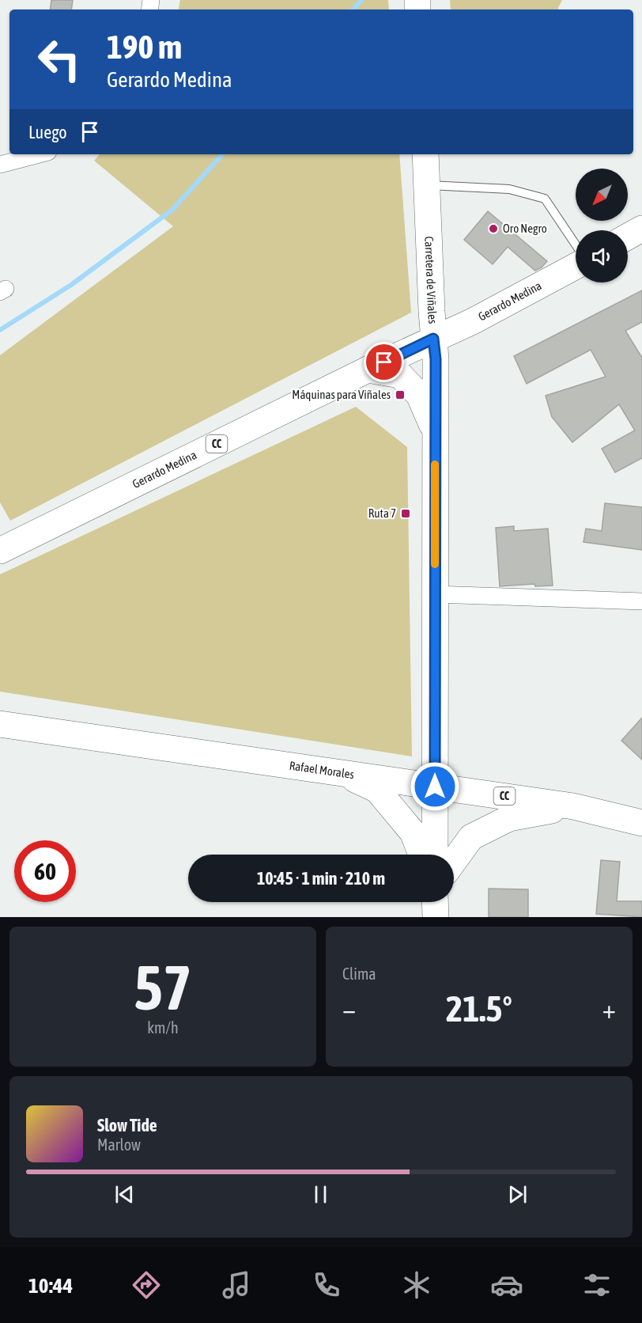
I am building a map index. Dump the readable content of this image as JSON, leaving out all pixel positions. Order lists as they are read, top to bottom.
{
  "streets": {
    "main road": [
      "Carretera de Viñales",
      "Gerardo Medina",
      "CC",
      "Rafael Morales"
    ]
  },
  "crossings": [
    ["Carretera de Viñales", "Gerardo Medina"],
    ["Carretera de Viñales", "Rafael Morales"]
  ],
  "places": {
    "other": ["Oro Negro"],
    "transit": ["Máquinas para Viñales", "Ruta 7"]
  },
  "north": "bottom left",
  "page": {
    "turn": ["190 m", "Gerardo Medina"],
    "then": "Luego",
    "limit": "60",
    "trip": "10:45 · 1 min · 210 m",
    "tile": [
      ["57", "km/h"],
      "Clima"
    ],
    "heat": ["−", "21.5°", "+"],
    "song": ["Slow Tide", "Marlow"],
    "tabs": "10:44"
  }
}
